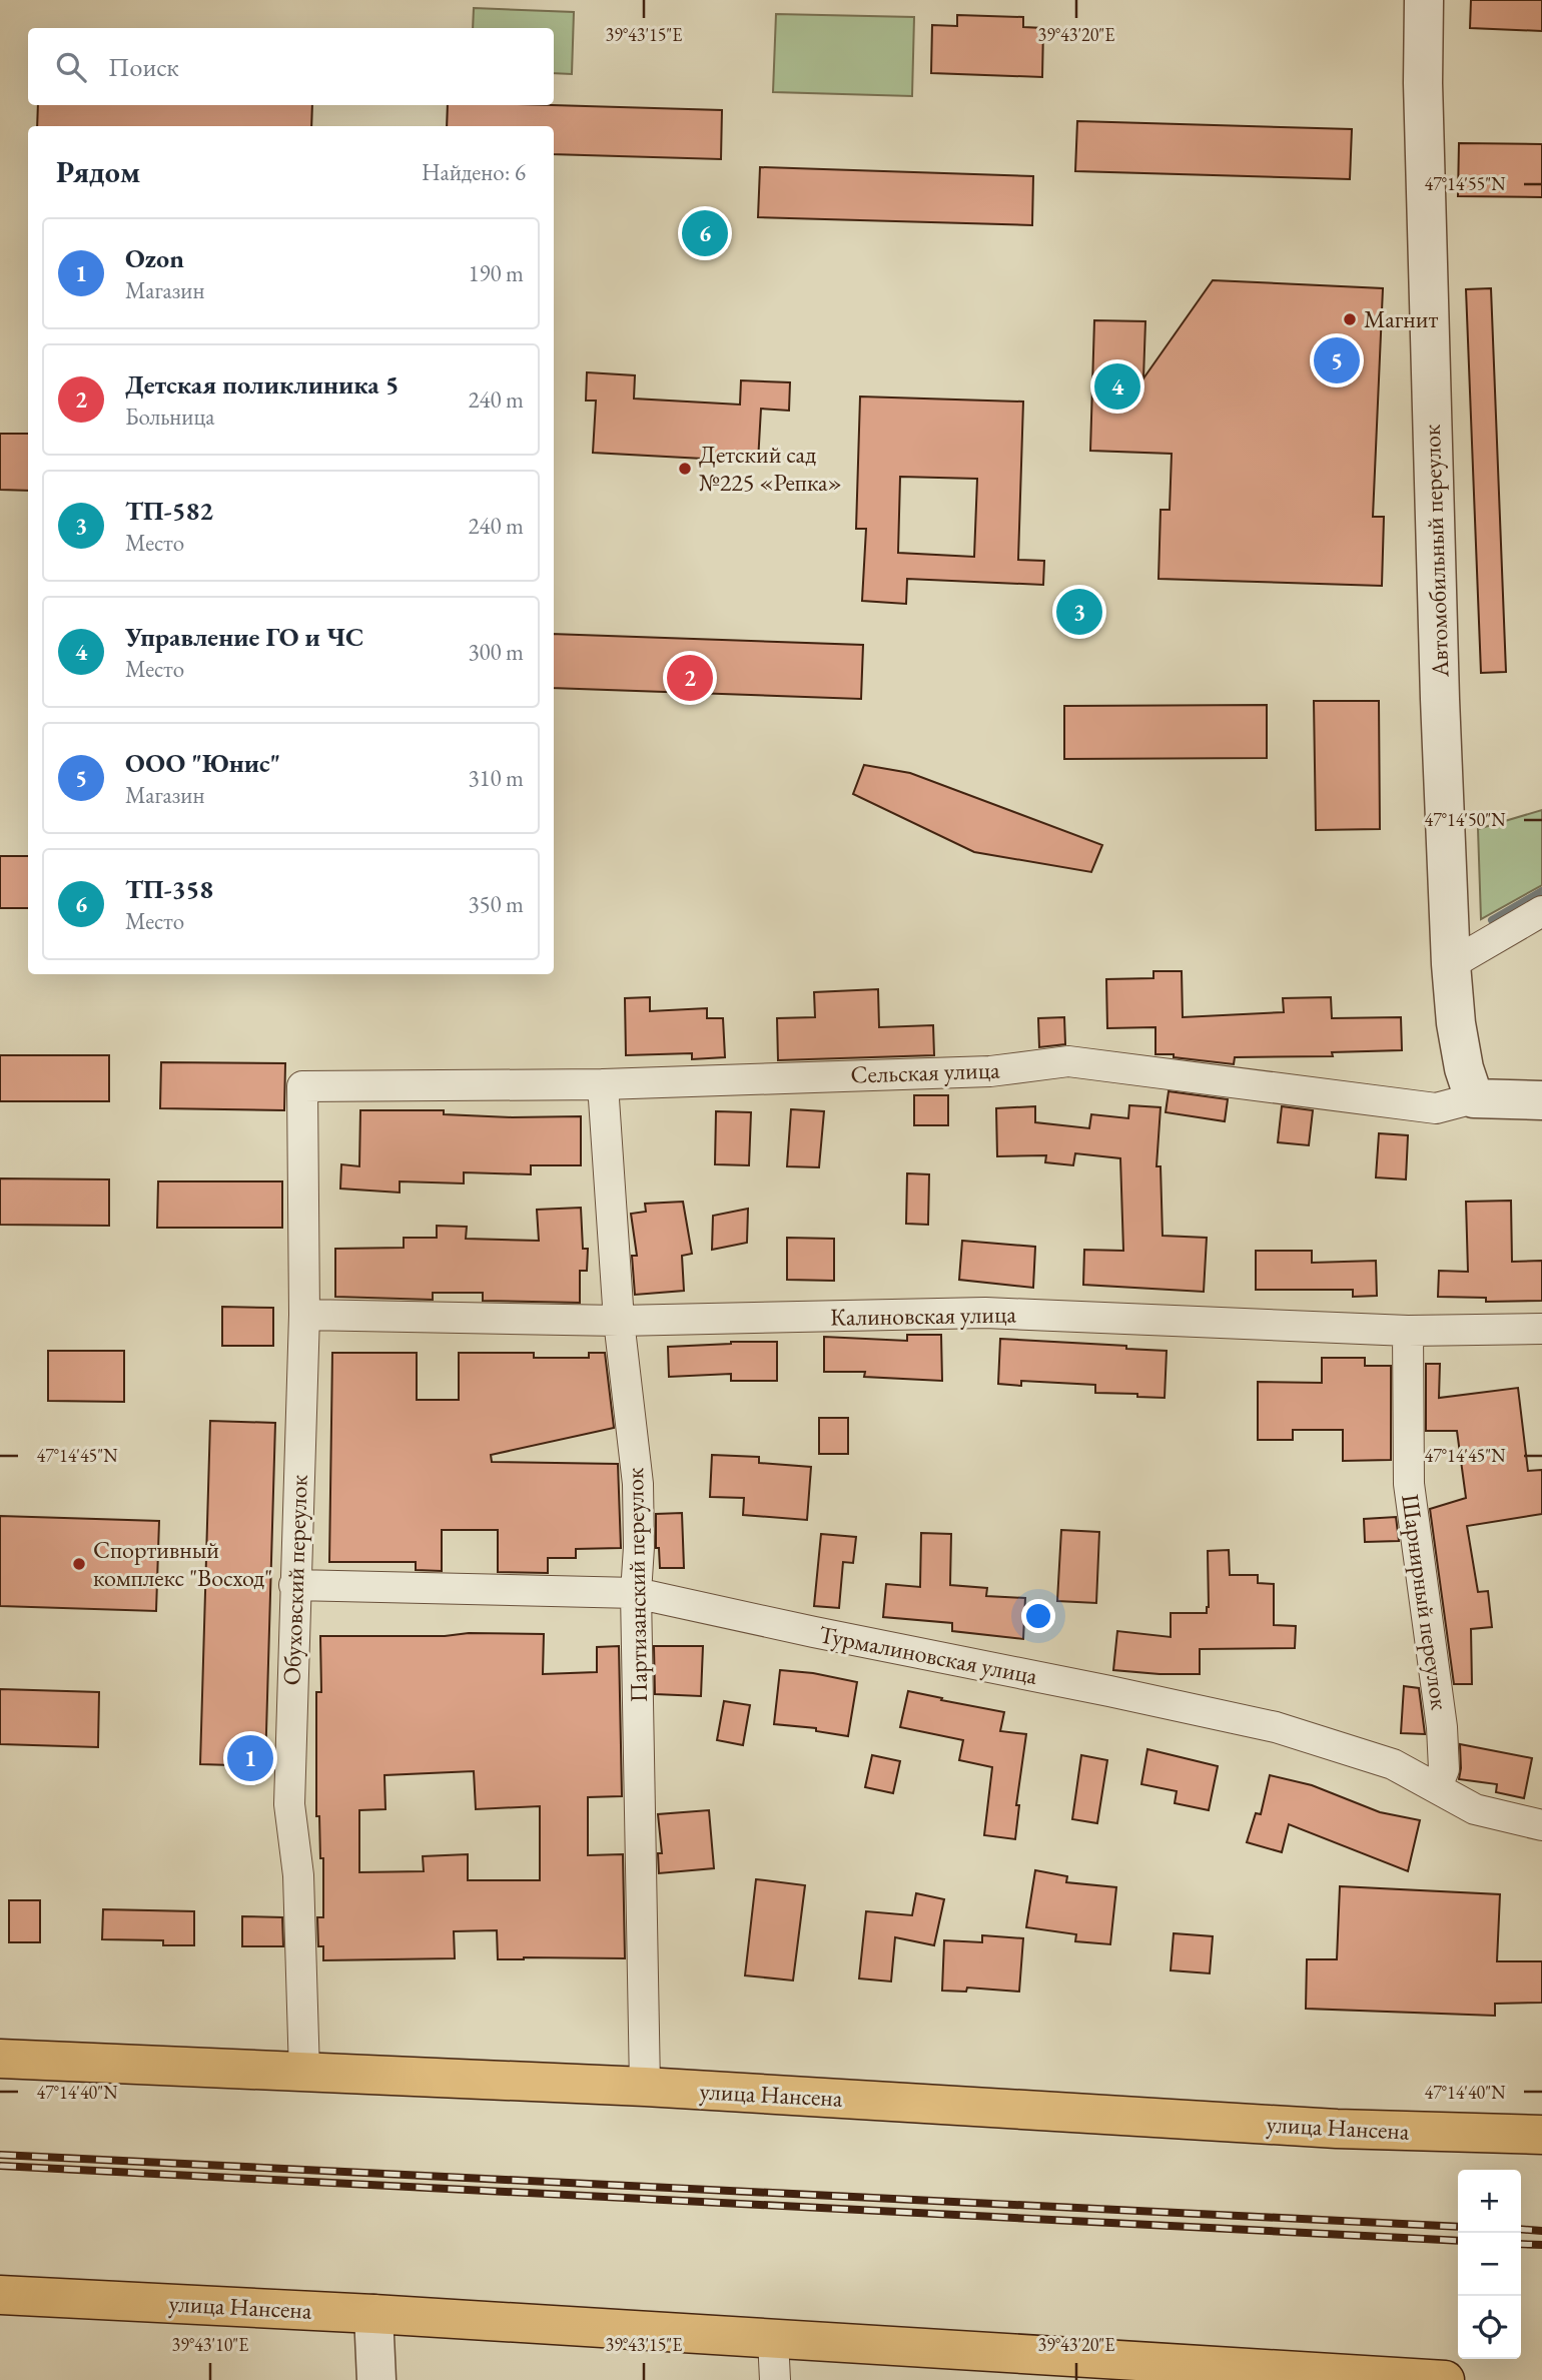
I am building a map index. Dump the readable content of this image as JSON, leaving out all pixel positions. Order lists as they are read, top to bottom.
{
  "streets": {
    "main road": ["улица Нансена"],
    "street": [
      "Автомобильный переулок",
      "Сельская улица",
      "Калиновская улица",
      "Обуховский переулок",
      "Партизанский переулок",
      "Шарнирный переулок",
      "Турмалиновская улица"
    ]
  },
  "crossings": [
    ["Автомобильный переулок", "Сельская улица"],
    ["Сельская улица", "Обуховский переулок"],
    ["Сельская улица", "Партизанский переулок"],
    ["Калиновская улица", "Обуховский переулок"],
    ["Калиновская улица", "Партизанский переулок"],
    ["Калиновская улица", "Шарнирный переулок"],
    ["Обуховский переулок", "Турмалиновская улица"],
    ["Обуховский переулок", "улица Нансена"],
    ["Партизанский переулок", "Турмалиновская улица"],
    ["Партизанский переулок", "улица Нансена"],
    ["Шарнирный переулок", "Турмалиновская улица"]
  ],
  "places": ["Магнит", "Детский сад №225 «Репка»", "Спортивный комплекс \"Восход\""],
  "page": {
    "search": "Поиск",
    "heading": ["Рядом", "Найдено: 6"],
    "pins": [
      "6",
      "5",
      "4",
      "3",
      "2",
      "1"
    ],
    "list": [
      {
        "mark": "1",
        "name": "Ozon",
        "note": "Магазин",
        "value": "190 m"
      },
      {
        "mark": "2",
        "name": "Детская поликлиника 5",
        "note": "Больница",
        "value": "240 m"
      },
      {
        "mark": "3",
        "name": "ТП-582",
        "note": "Место",
        "value": "240 m"
      },
      {
        "mark": "4",
        "name": "Управление ГО и ЧС",
        "note": "Место",
        "value": "300 m"
      },
      {
        "mark": "5",
        "name": "ООО \"Юнис\"",
        "note": "Магазин",
        "value": "310 m"
      },
      {
        "mark": "6",
        "name": "ТП-358",
        "note": "Место",
        "value": "350 m"
      }
    ],
    "map_buttons": ["+", "−"]
  },
  "coordinates": [
    "39°43'15\"E",
    "39°43'20\"E",
    "47°14'55\"N",
    "47°14'50\"N",
    "47°14'45\"N",
    "47°14'40\"N",
    "39°43'10\"E"
  ]
}
